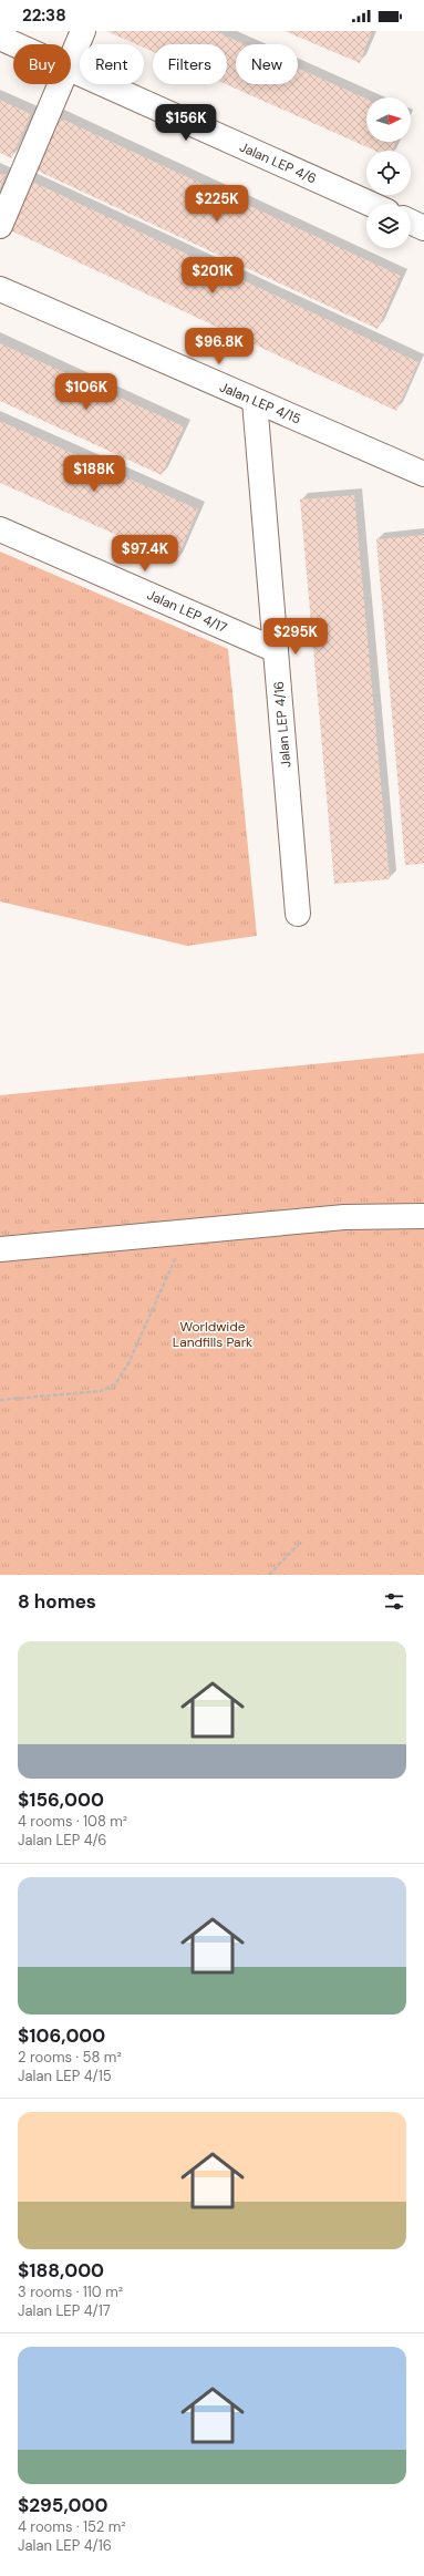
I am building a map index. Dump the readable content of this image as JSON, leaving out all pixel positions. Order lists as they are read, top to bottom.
{
  "streets": {
    "street": [
      "Jalan LEP 4/6",
      "Jalan LEP 4/15",
      "Jalan LEP 4/17",
      "Jalan LEP 4/16"
    ]
  },
  "crossings": [
    ["Jalan LEP 4/15", "Jalan LEP 4/16"],
    ["Jalan LEP 4/17", "Jalan LEP 4/16"]
  ],
  "parks": ["Worldwide Landfills Park"],
  "north": "right",
  "page": {
    "status": "22:38",
    "chip": [
      "Buy",
      "Rent",
      "Filters",
      "New"
    ],
    "price": [
      "$156K",
      "$225K",
      "$201K",
      "$96.8K",
      "$106K",
      "$188K",
      "$97.4K",
      "$295K"
    ],
    "heading": "8 homes",
    "list": [
      {
        "name": "$156,000",
        "note": "4 rooms · 108 m² · Jalan LEP 4/6"
      },
      {
        "name": "$106,000",
        "note": "2 rooms · 58 m² · Jalan LEP 4/15"
      },
      {
        "name": "$188,000",
        "note": "3 rooms · 110 m² · Jalan LEP 4/17"
      },
      {
        "name": "$295,000",
        "note": "4 rooms · 152 m² · Jalan LEP 4/16"
      }
    ]
  }
}
